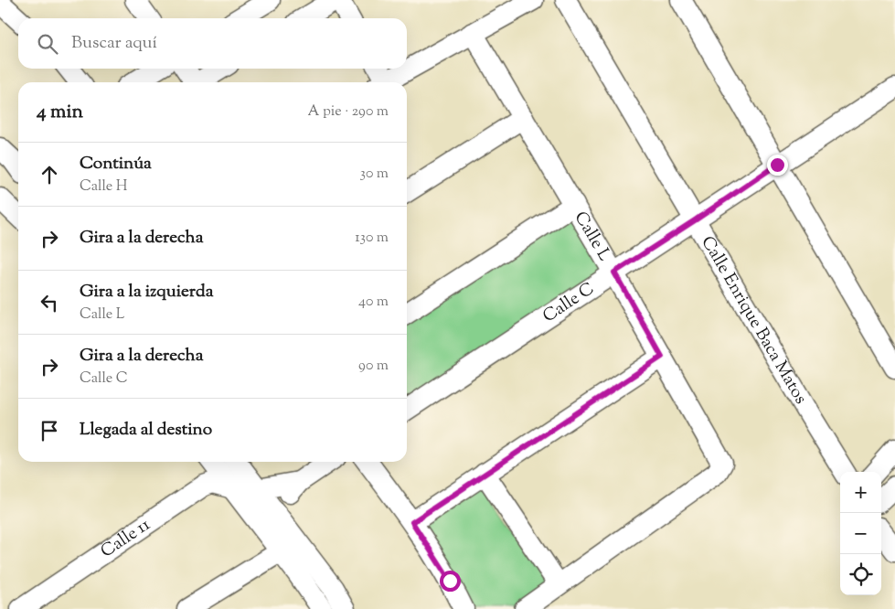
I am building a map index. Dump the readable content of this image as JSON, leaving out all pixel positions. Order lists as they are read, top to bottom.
{
  "streets": {
    "street": [
      "Calle L",
      "Calle C",
      "Calle Enrique Baca Matos",
      "Calle 11"
    ]
  },
  "crossings": [
    ["Calle L", "Calle C"],
    ["Calle C", "Calle Enrique Baca Matos"]
  ],
  "page": {
    "search": "Buscar aquí",
    "heading": ["4 min", "A pie · 290 m"],
    "list": [
      ["Continúa", "Calle H", "30 m"],
      ["Gira a la derecha", "130 m"],
      ["Gira a la izquierda", "Calle L", "40 m"],
      ["Gira a la derecha", "Calle C", "90 m"],
      "Llegada al destino"
    ],
    "map_buttons": ["+", "−"]
  }
}
